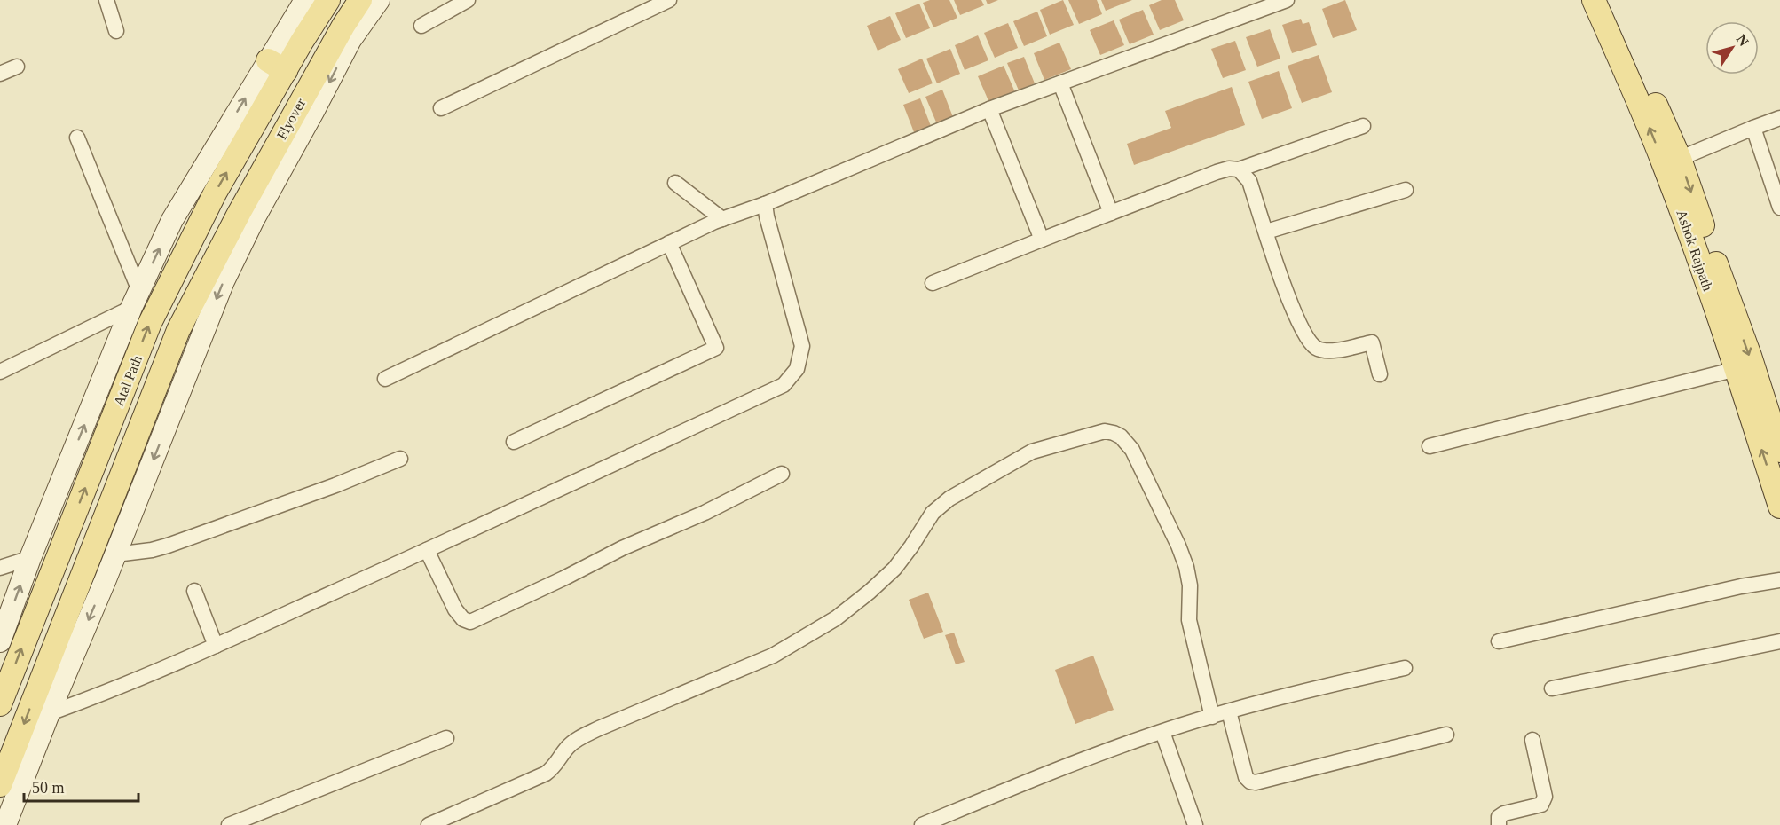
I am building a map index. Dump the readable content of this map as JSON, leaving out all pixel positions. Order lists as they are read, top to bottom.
{
  "streets": {
    "main road": ["Flyover", "Ashok Rajpath", "Atal Path"]
  },
  "one_way": ["Flyover", "Atal Path"],
  "scale_bar": "50 m",
  "north": "top right"
}
